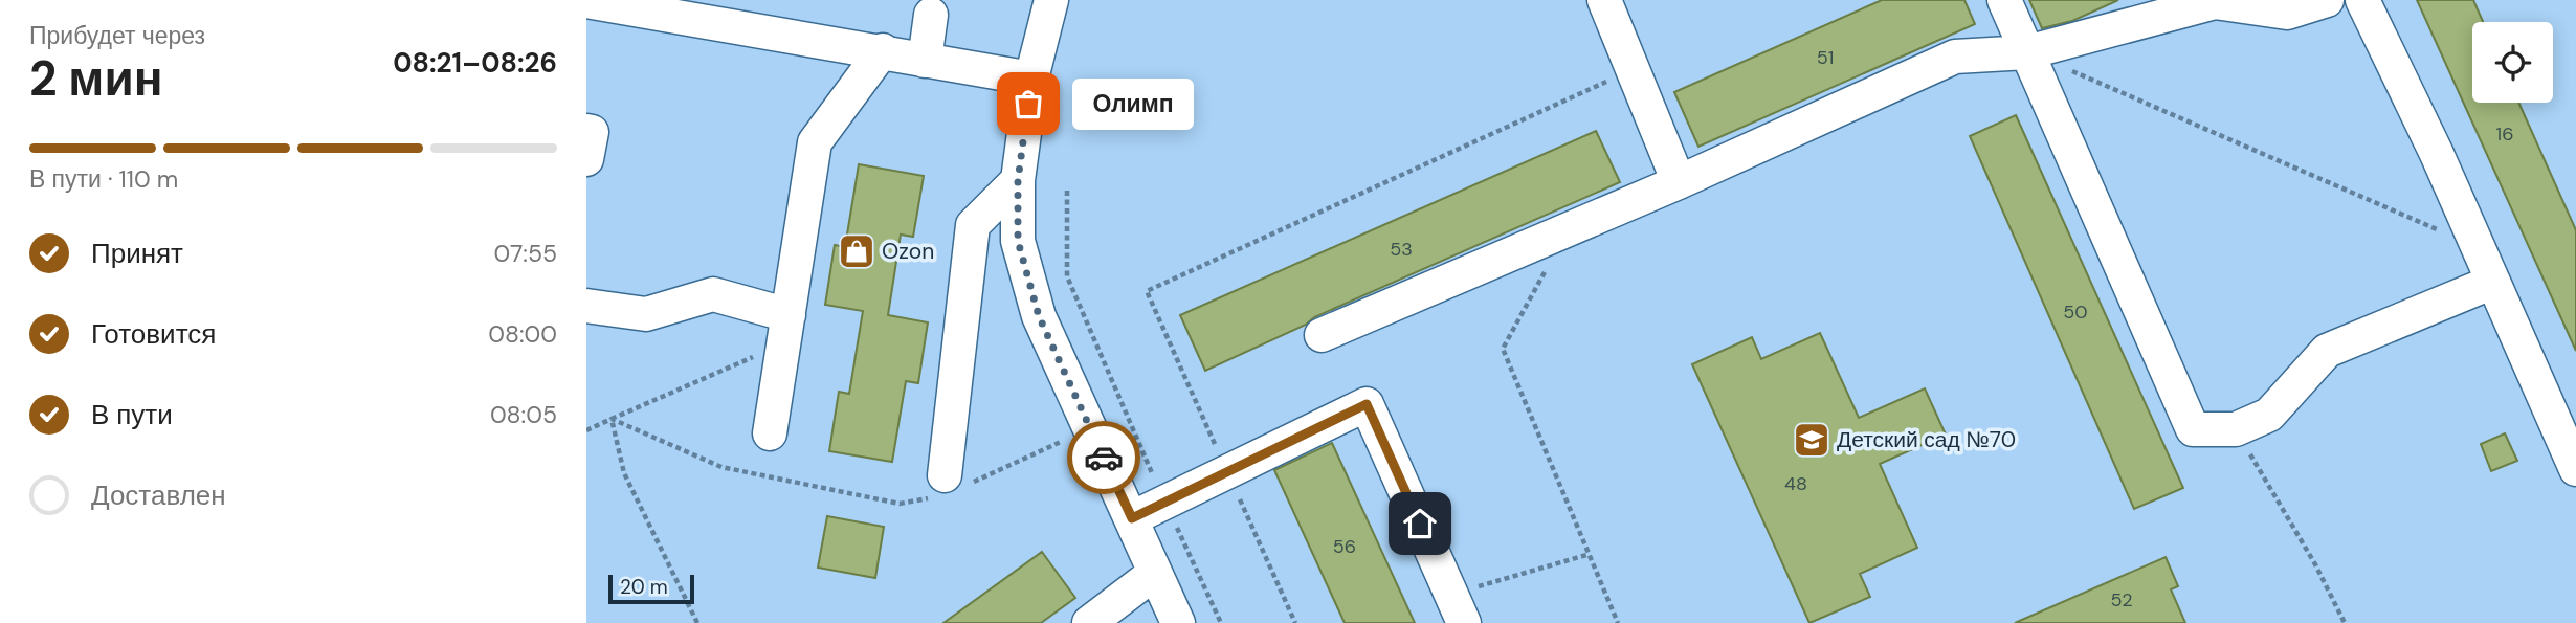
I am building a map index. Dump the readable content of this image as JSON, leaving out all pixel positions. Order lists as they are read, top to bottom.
{
  "places": {
    "other": ["Олимп"],
    "shop": ["Ozon"],
    "school or university": ["Детский сад №70"]
  },
  "house_numbers": [
    "51",
    "16",
    "53",
    "50",
    "48",
    "56",
    "52"
  ],
  "scale_bar": "20 m",
  "page": {
    "heading": ["2 мин", "Прибудет через", "08:21–08:26"],
    "bubble": "Олимп",
    "bar": "В пути · 110 m",
    "list": [
      ["Принят", "07:55"],
      ["Готовится", "08:00"],
      ["В пути", "08:05"],
      "Доставлен"
    ],
    "scale": "20 m"
  }
}
